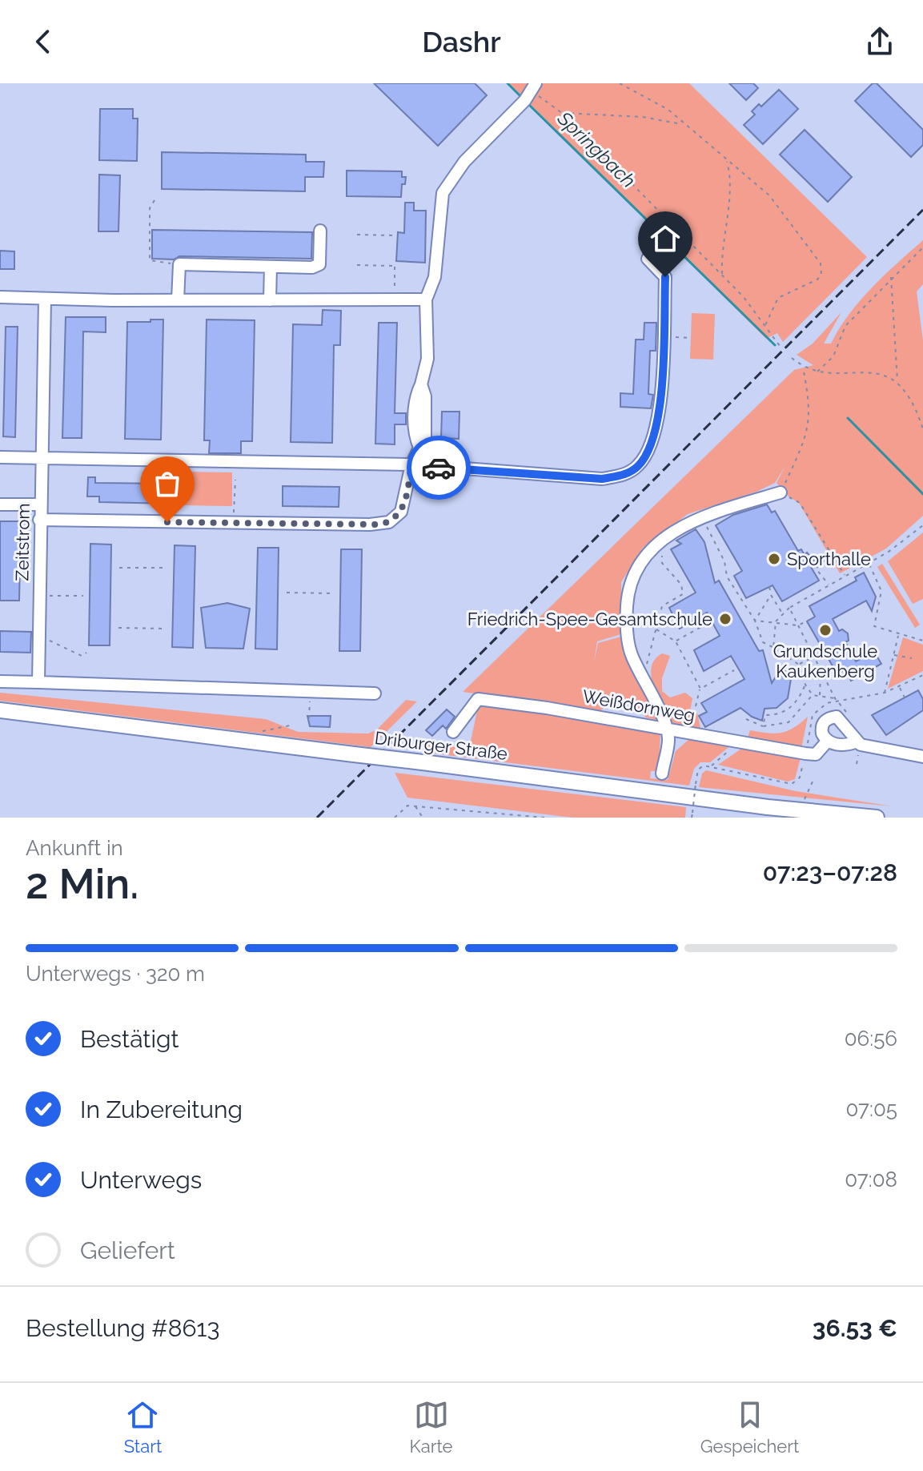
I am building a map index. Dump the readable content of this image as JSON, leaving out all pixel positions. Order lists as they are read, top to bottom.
{
  "streets": {
    "main road": ["Driburger Straße"],
    "street": ["Zeitstrom", "Weißdornweg"]
  },
  "water": ["Springbach"],
  "places": ["Sporthalle", "Friedrich-Spee-Gesamtschule", "Grundschule Kaukenberg"],
  "page": {
    "header": "Dashr",
    "heading": ["2 Min.", "Ankunft in", "07:23–07:28"],
    "panel": ["Bestellung #8613", "36.53 €"],
    "bar": "Unterwegs · 320 m",
    "list": [
      ["Bestätigt", "06:56"],
      ["In Zubereitung", "07:05"],
      ["Unterwegs", "07:08"],
      "Geliefert"
    ],
    "tabs": ["Start", "Karte", "Gespeichert"]
  }
}
